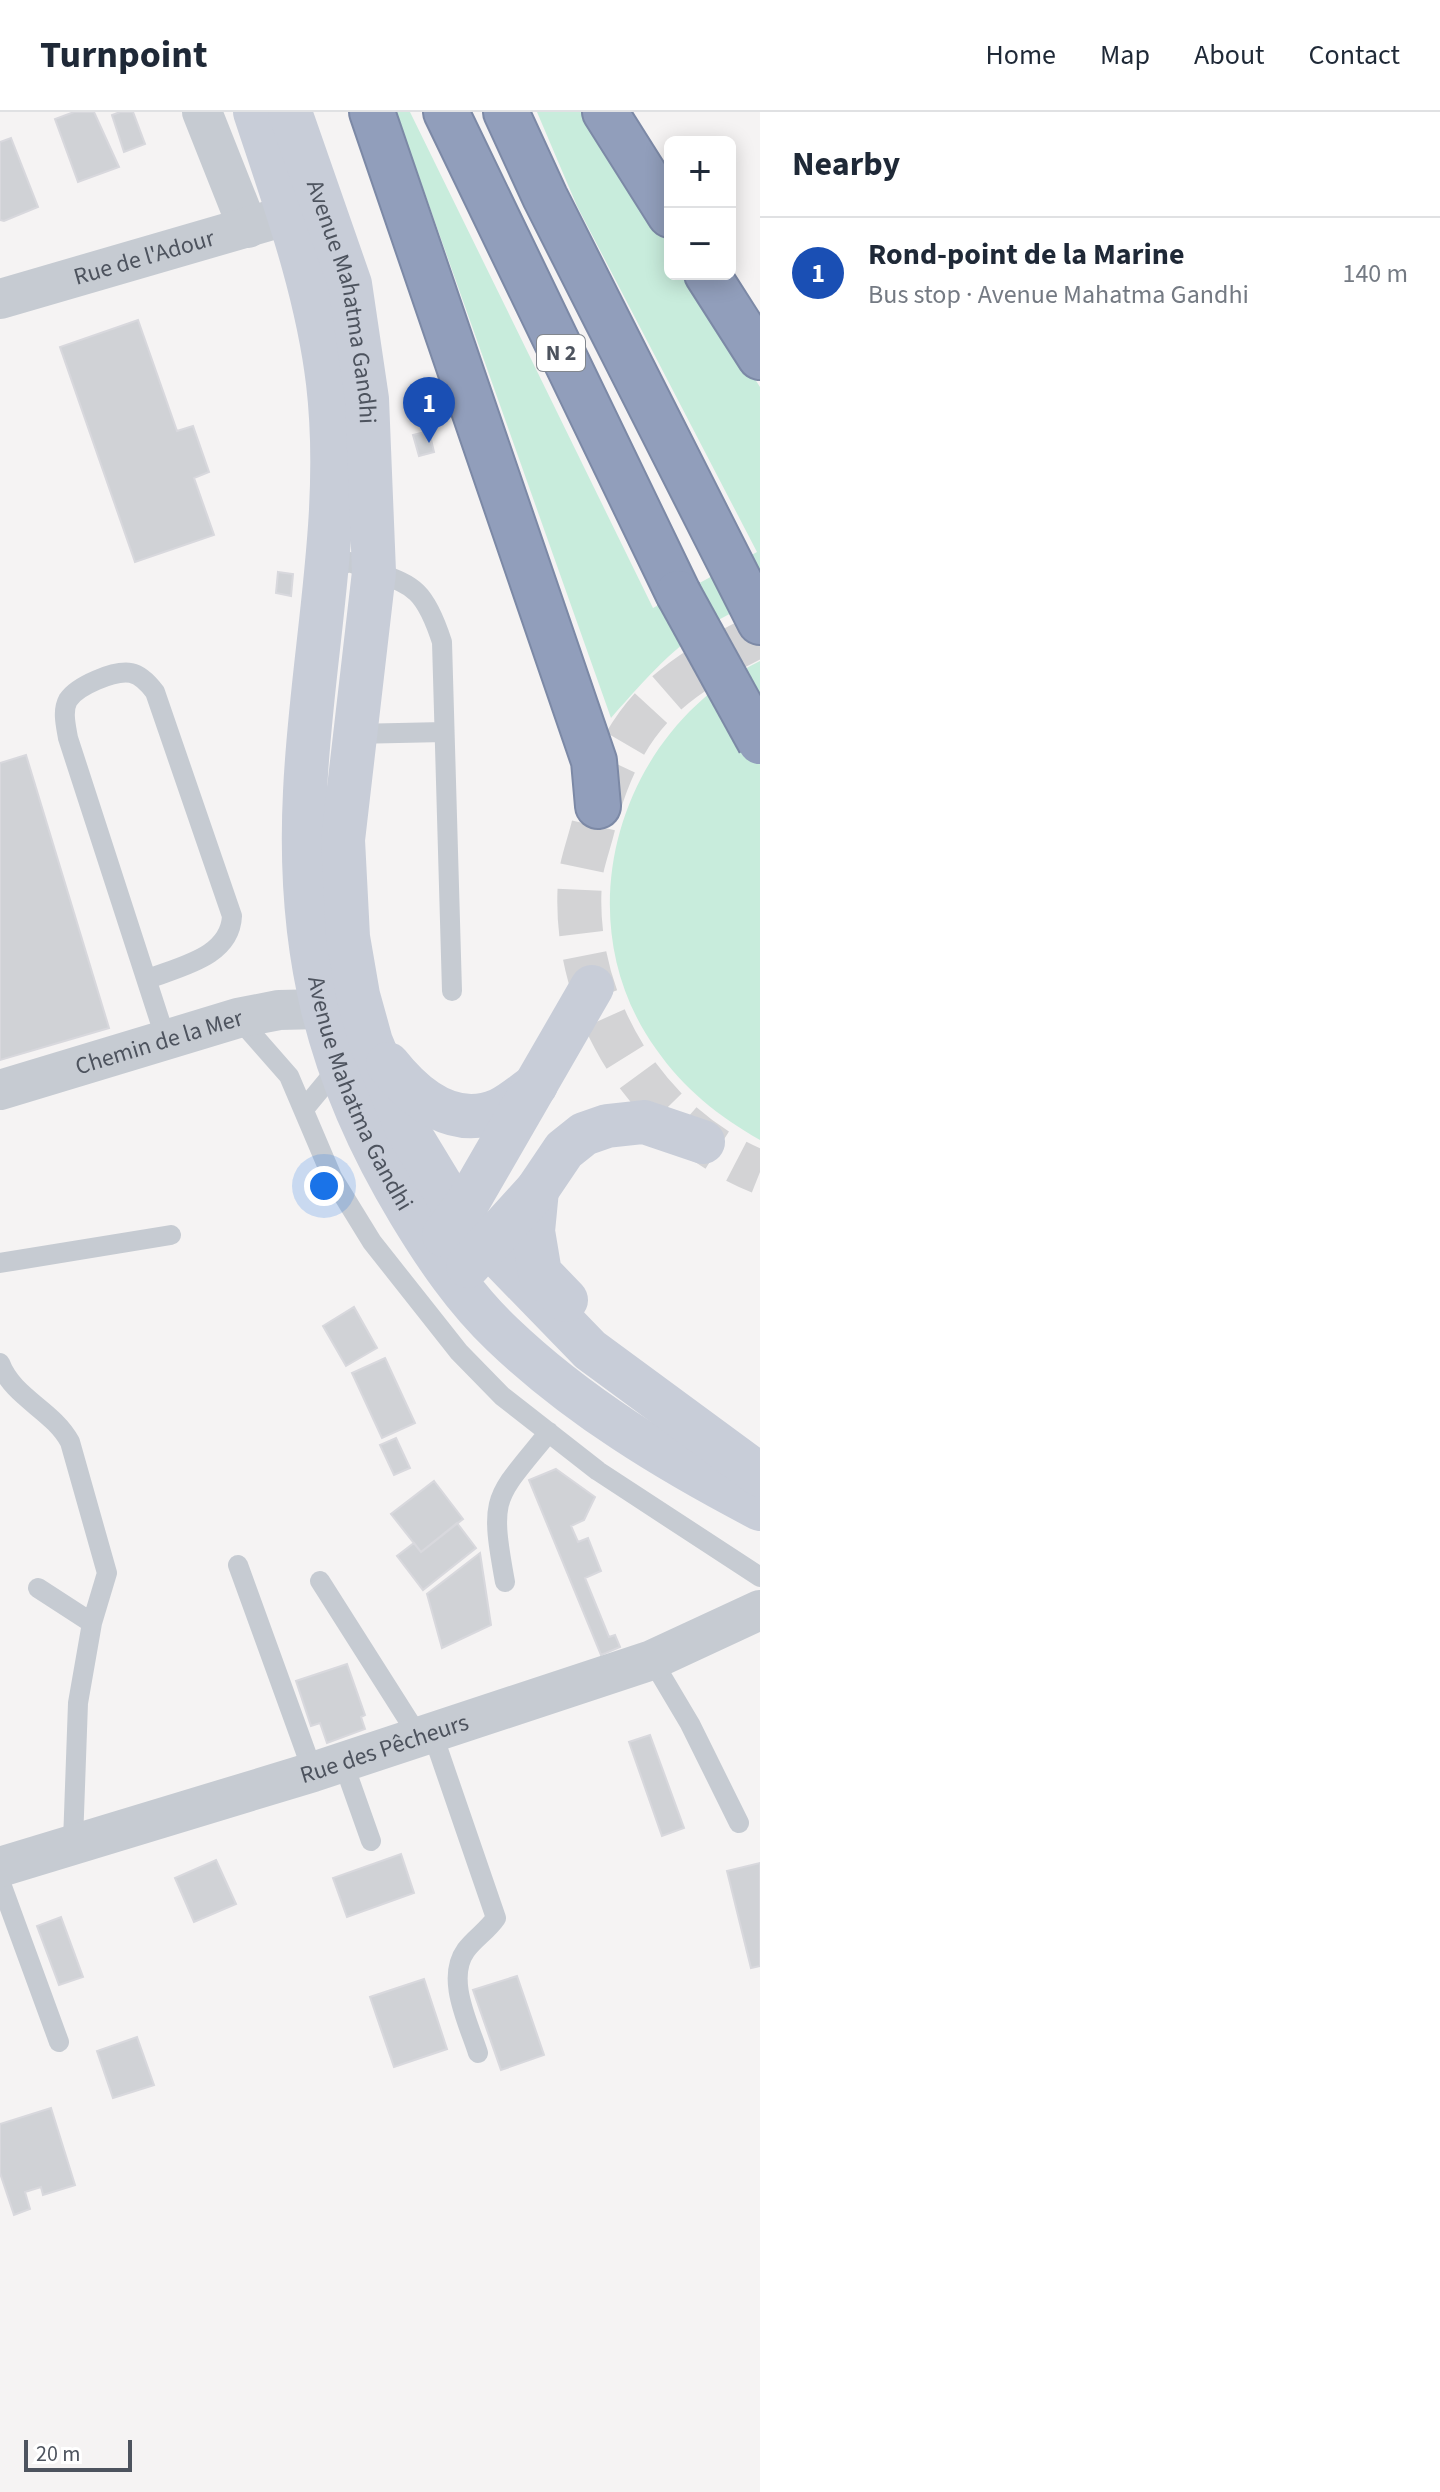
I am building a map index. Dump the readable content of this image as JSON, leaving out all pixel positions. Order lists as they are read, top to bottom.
{
  "streets": {
    "highway": ["N 2"],
    "main road": ["Avenue Mahatma Gandhi"],
    "street": ["Rue de l'Adour", "Chemin de la Mer", "Rue des Pêcheurs"]
  },
  "crossings": [
    ["Rue de l'Adour", "Avenue Mahatma Gandhi"],
    ["Avenue Mahatma Gandhi", "Chemin de la Mer"]
  ],
  "scale_bar": "20 m",
  "page": {
    "header": "Turnpoint",
    "nav": [
      "Home",
      "Map",
      "About",
      "Contact"
    ],
    "heading": "Nearby",
    "map_buttons": ["+", "−"],
    "list": [
      {
        "mark": "1",
        "name": "Rond-point de la Marine",
        "note": "Bus stop · Avenue Mahatma Gandhi",
        "value": "140 m"
      }
    ],
    "pins": "1",
    "scale": "20 m"
  }
}
